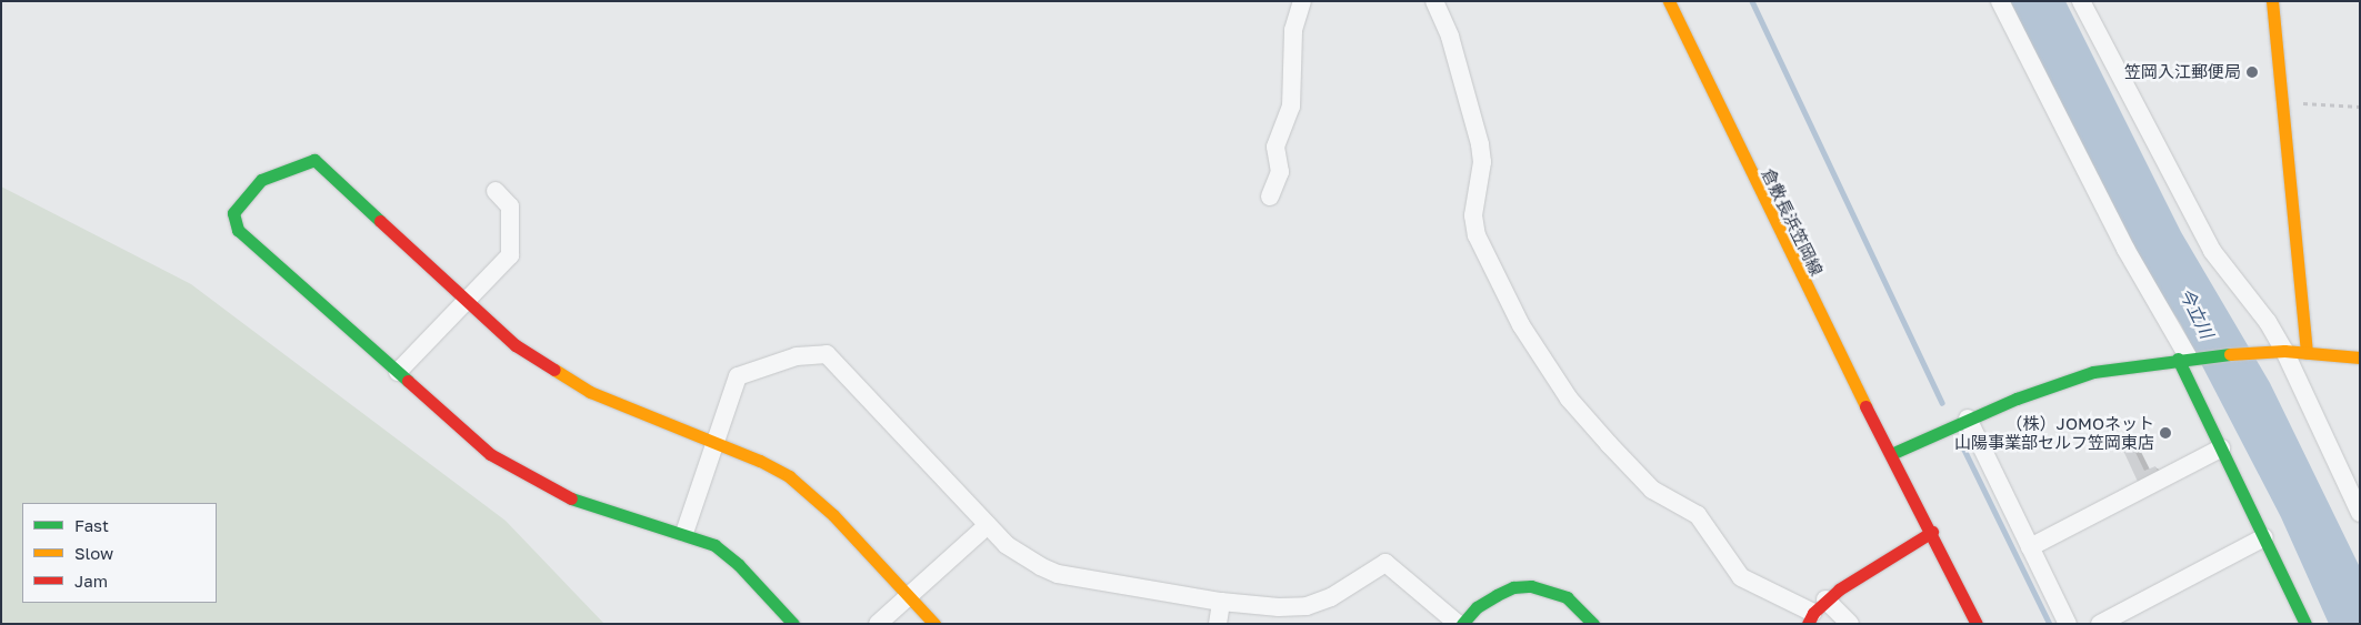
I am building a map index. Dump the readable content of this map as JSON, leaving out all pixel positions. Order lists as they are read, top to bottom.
{
  "streets": {
    "street": ["倉敷長浜笠岡線"]
  },
  "water": ["今立川"],
  "places": ["笠岡入江郵便局", "（株）JOMOネット 山陽事業部セルフ笠岡東店"],
  "legend": ["Fast", "Slow", "Jam"]
}
